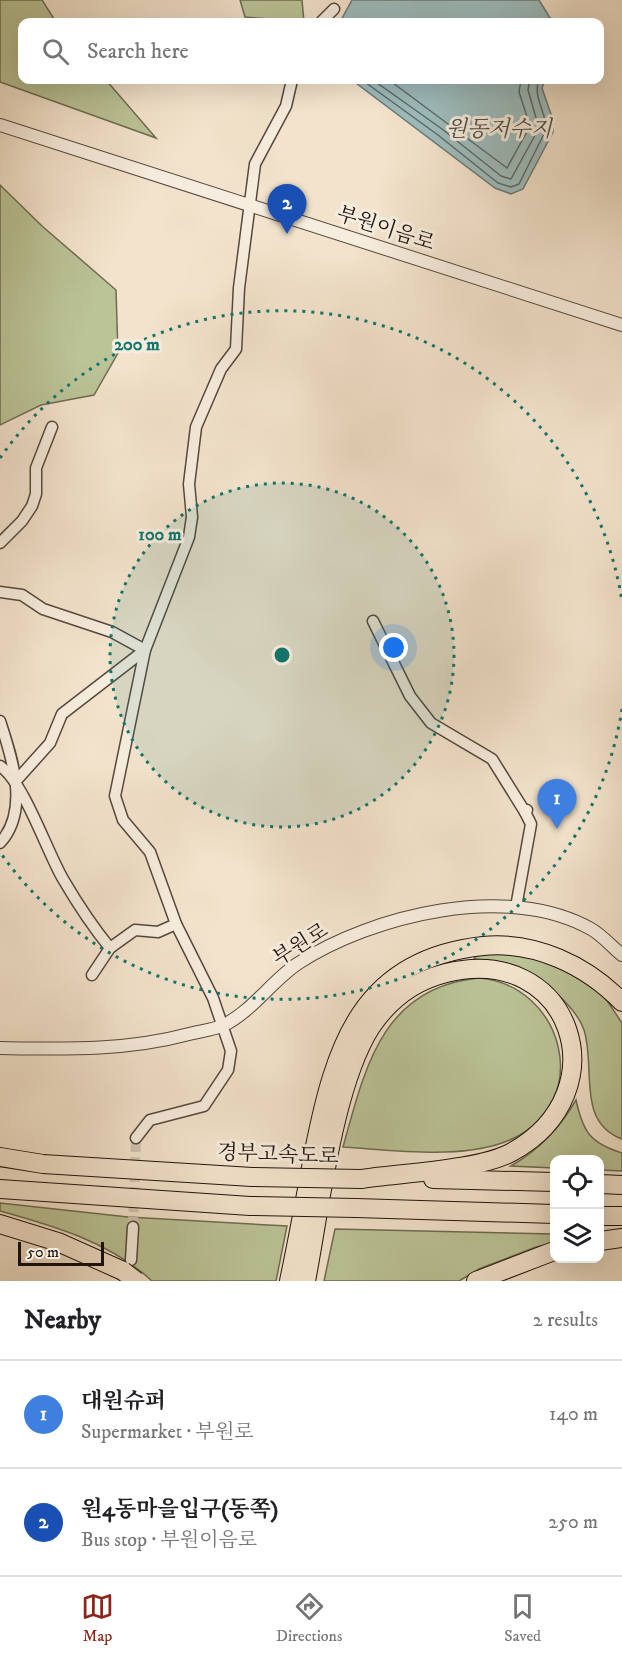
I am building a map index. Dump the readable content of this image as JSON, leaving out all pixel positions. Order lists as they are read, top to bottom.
{
  "streets": {
    "highway": ["경부고속도로"],
    "street": ["부원이음로", "부원로"]
  },
  "water": ["원동저수지"],
  "scale_bar": "50 m",
  "page": {
    "search": "Search here",
    "pins": ["2", "1"],
    "scale": "50 m",
    "heading": ["Nearby", "2 results"],
    "list": [
      {
        "mark": "1",
        "name": "대원슈퍼",
        "note": "Supermarket · 부원로",
        "value": "140 m"
      },
      {
        "mark": "2",
        "name": "원4동마을입구(동쪽)",
        "note": "Bus stop · 부원이음로",
        "value": "250 m"
      }
    ],
    "nav": ["Map", "Directions", "Saved"]
  },
  "rings": ["200 m", "100 m"]
}
